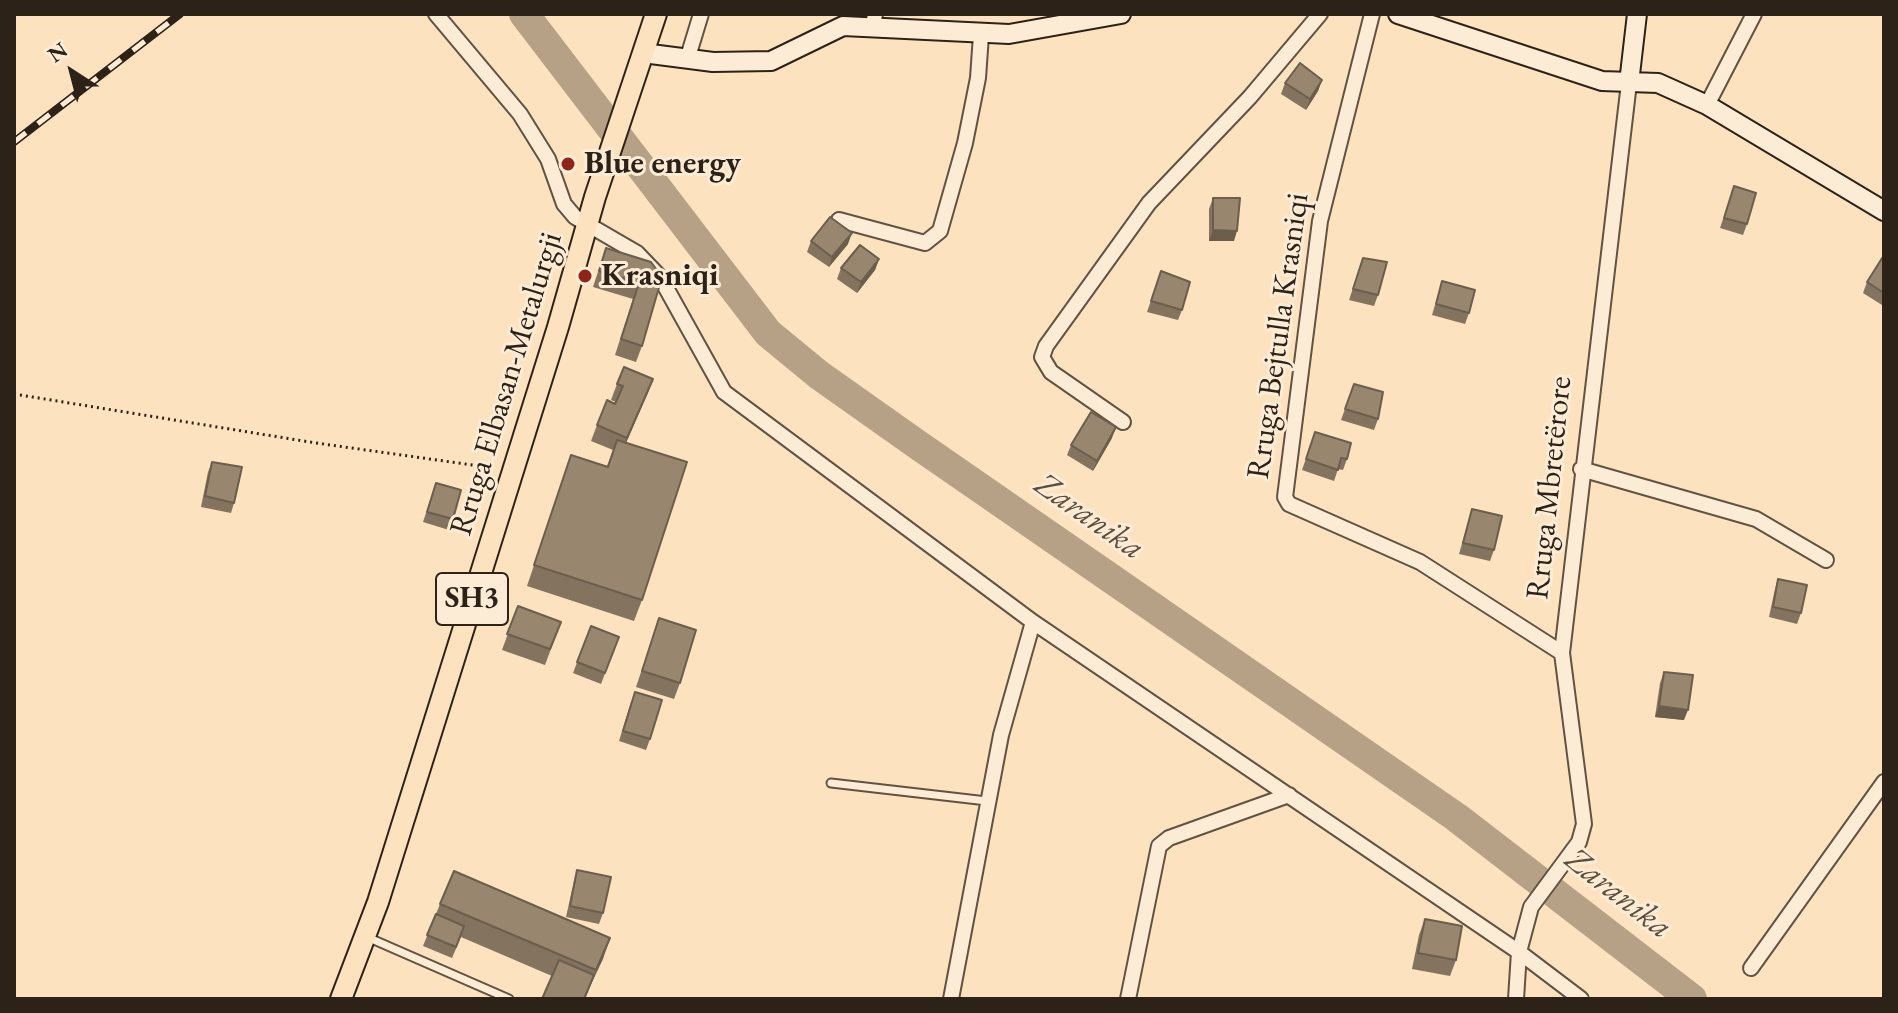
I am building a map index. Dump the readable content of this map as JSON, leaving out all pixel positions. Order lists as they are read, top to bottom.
{
  "streets": {
    "main road": ["Rruga Elbasan-Metalurgji", "SH3"],
    "street": ["Rruga Bejtulla Krasniqi", "Rruga Mbretërore"]
  },
  "crossings": [
    ["Rruga Bejtulla Krasniqi", "Rruga Mbretërore"],
    ["Rruga Elbasan-Metalurgji", "SH3"]
  ],
  "water": ["Zaranika"],
  "places": ["Blue energy", "Krasniqi"],
  "north": "top left"
}
